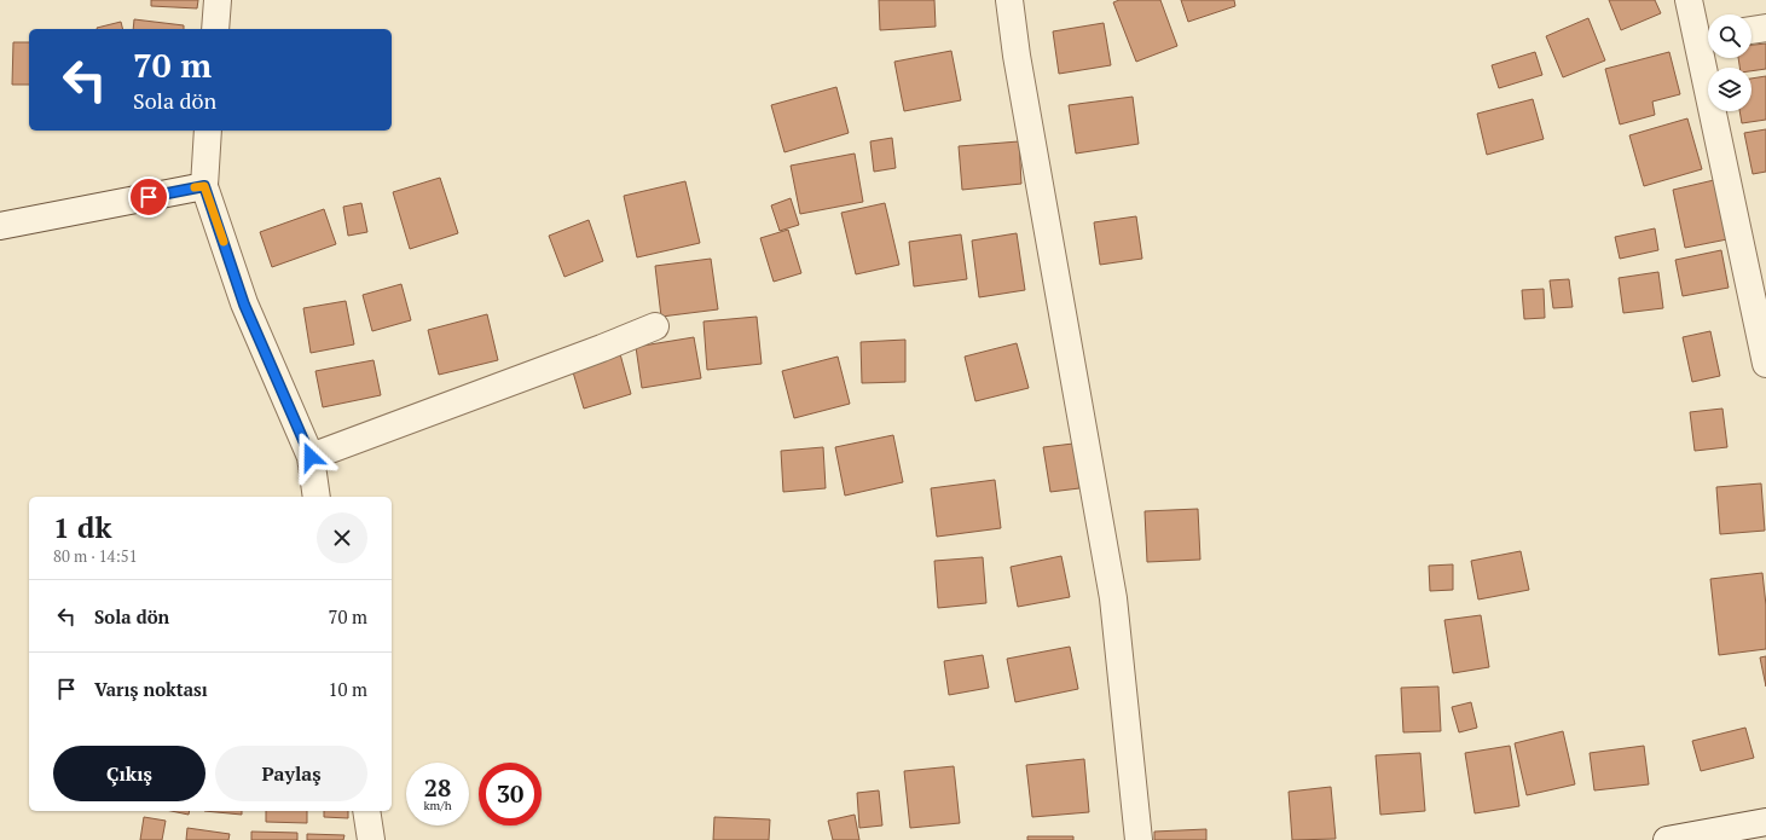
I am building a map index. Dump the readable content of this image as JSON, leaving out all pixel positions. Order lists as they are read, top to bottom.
{
  "page": {
    "turn": ["70 m", "Sola dön"],
    "heading": ["1 dk", "80 m · 14:51"],
    "list": [
      {
        "name": "Sola dön",
        "value": "70 m"
      },
      {
        "name": "Varış noktası",
        "value": "10 m"
      }
    ],
    "buttons": ["Çıkış", "Paylaş"],
    "speed": "28 km/h",
    "limit": "30"
  }
}
